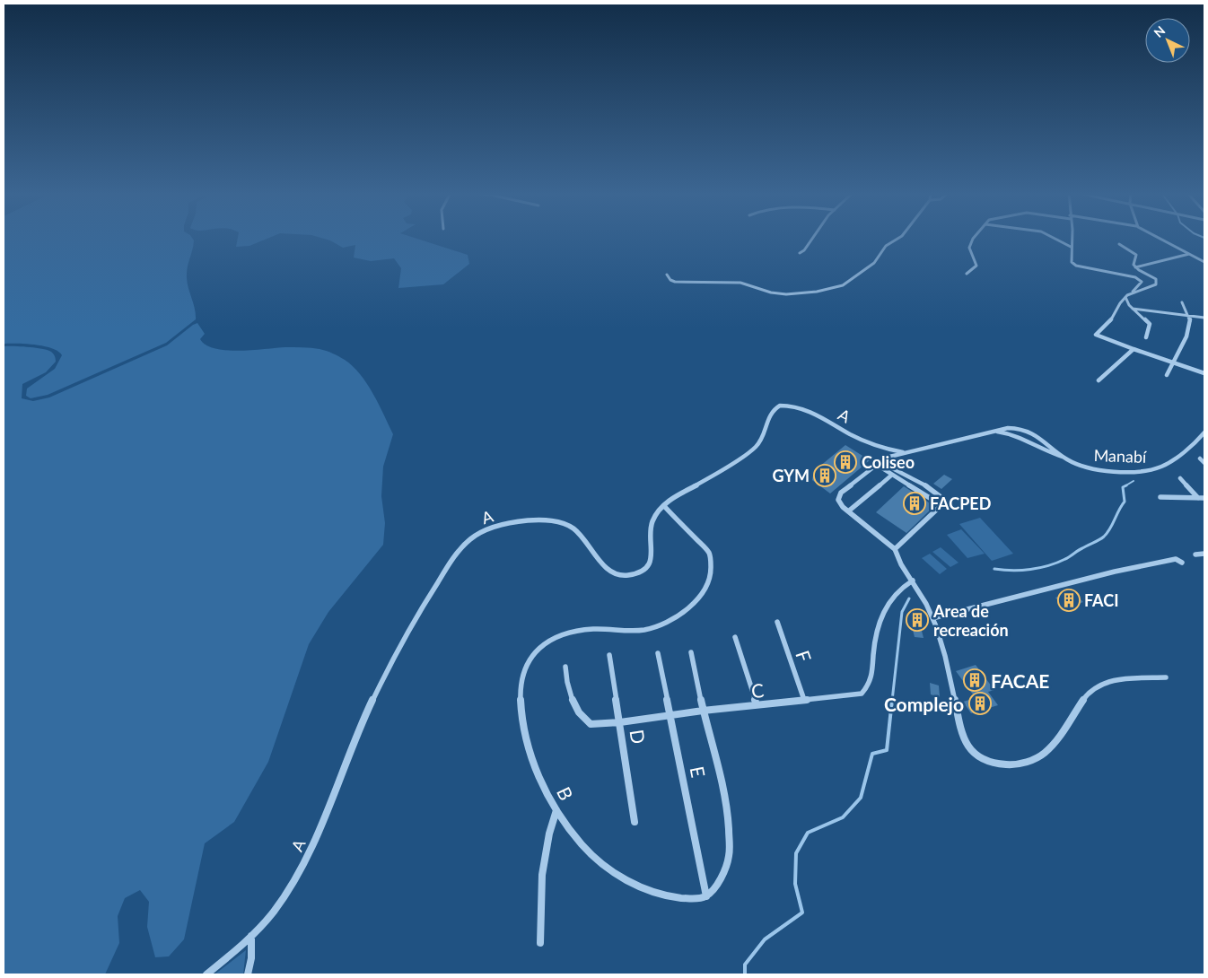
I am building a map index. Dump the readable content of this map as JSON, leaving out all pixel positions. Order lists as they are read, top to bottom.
{
  "streets": {
    "street": [
      "A",
      "Manabí",
      "F",
      "C",
      "D",
      "E",
      "B"
    ]
  },
  "crossings": [
    ["A", "Manabí"],
    ["A", "B"],
    ["F", "C"],
    ["C", "D"],
    ["C", "E"],
    ["E", "B"]
  ],
  "places": {
    "building": [
      "Coliseo",
      "GYM",
      "FACPED",
      "FACI",
      "Area de recreación",
      "FACAE",
      "Complejo"
    ]
  },
  "north": "top left"
}
